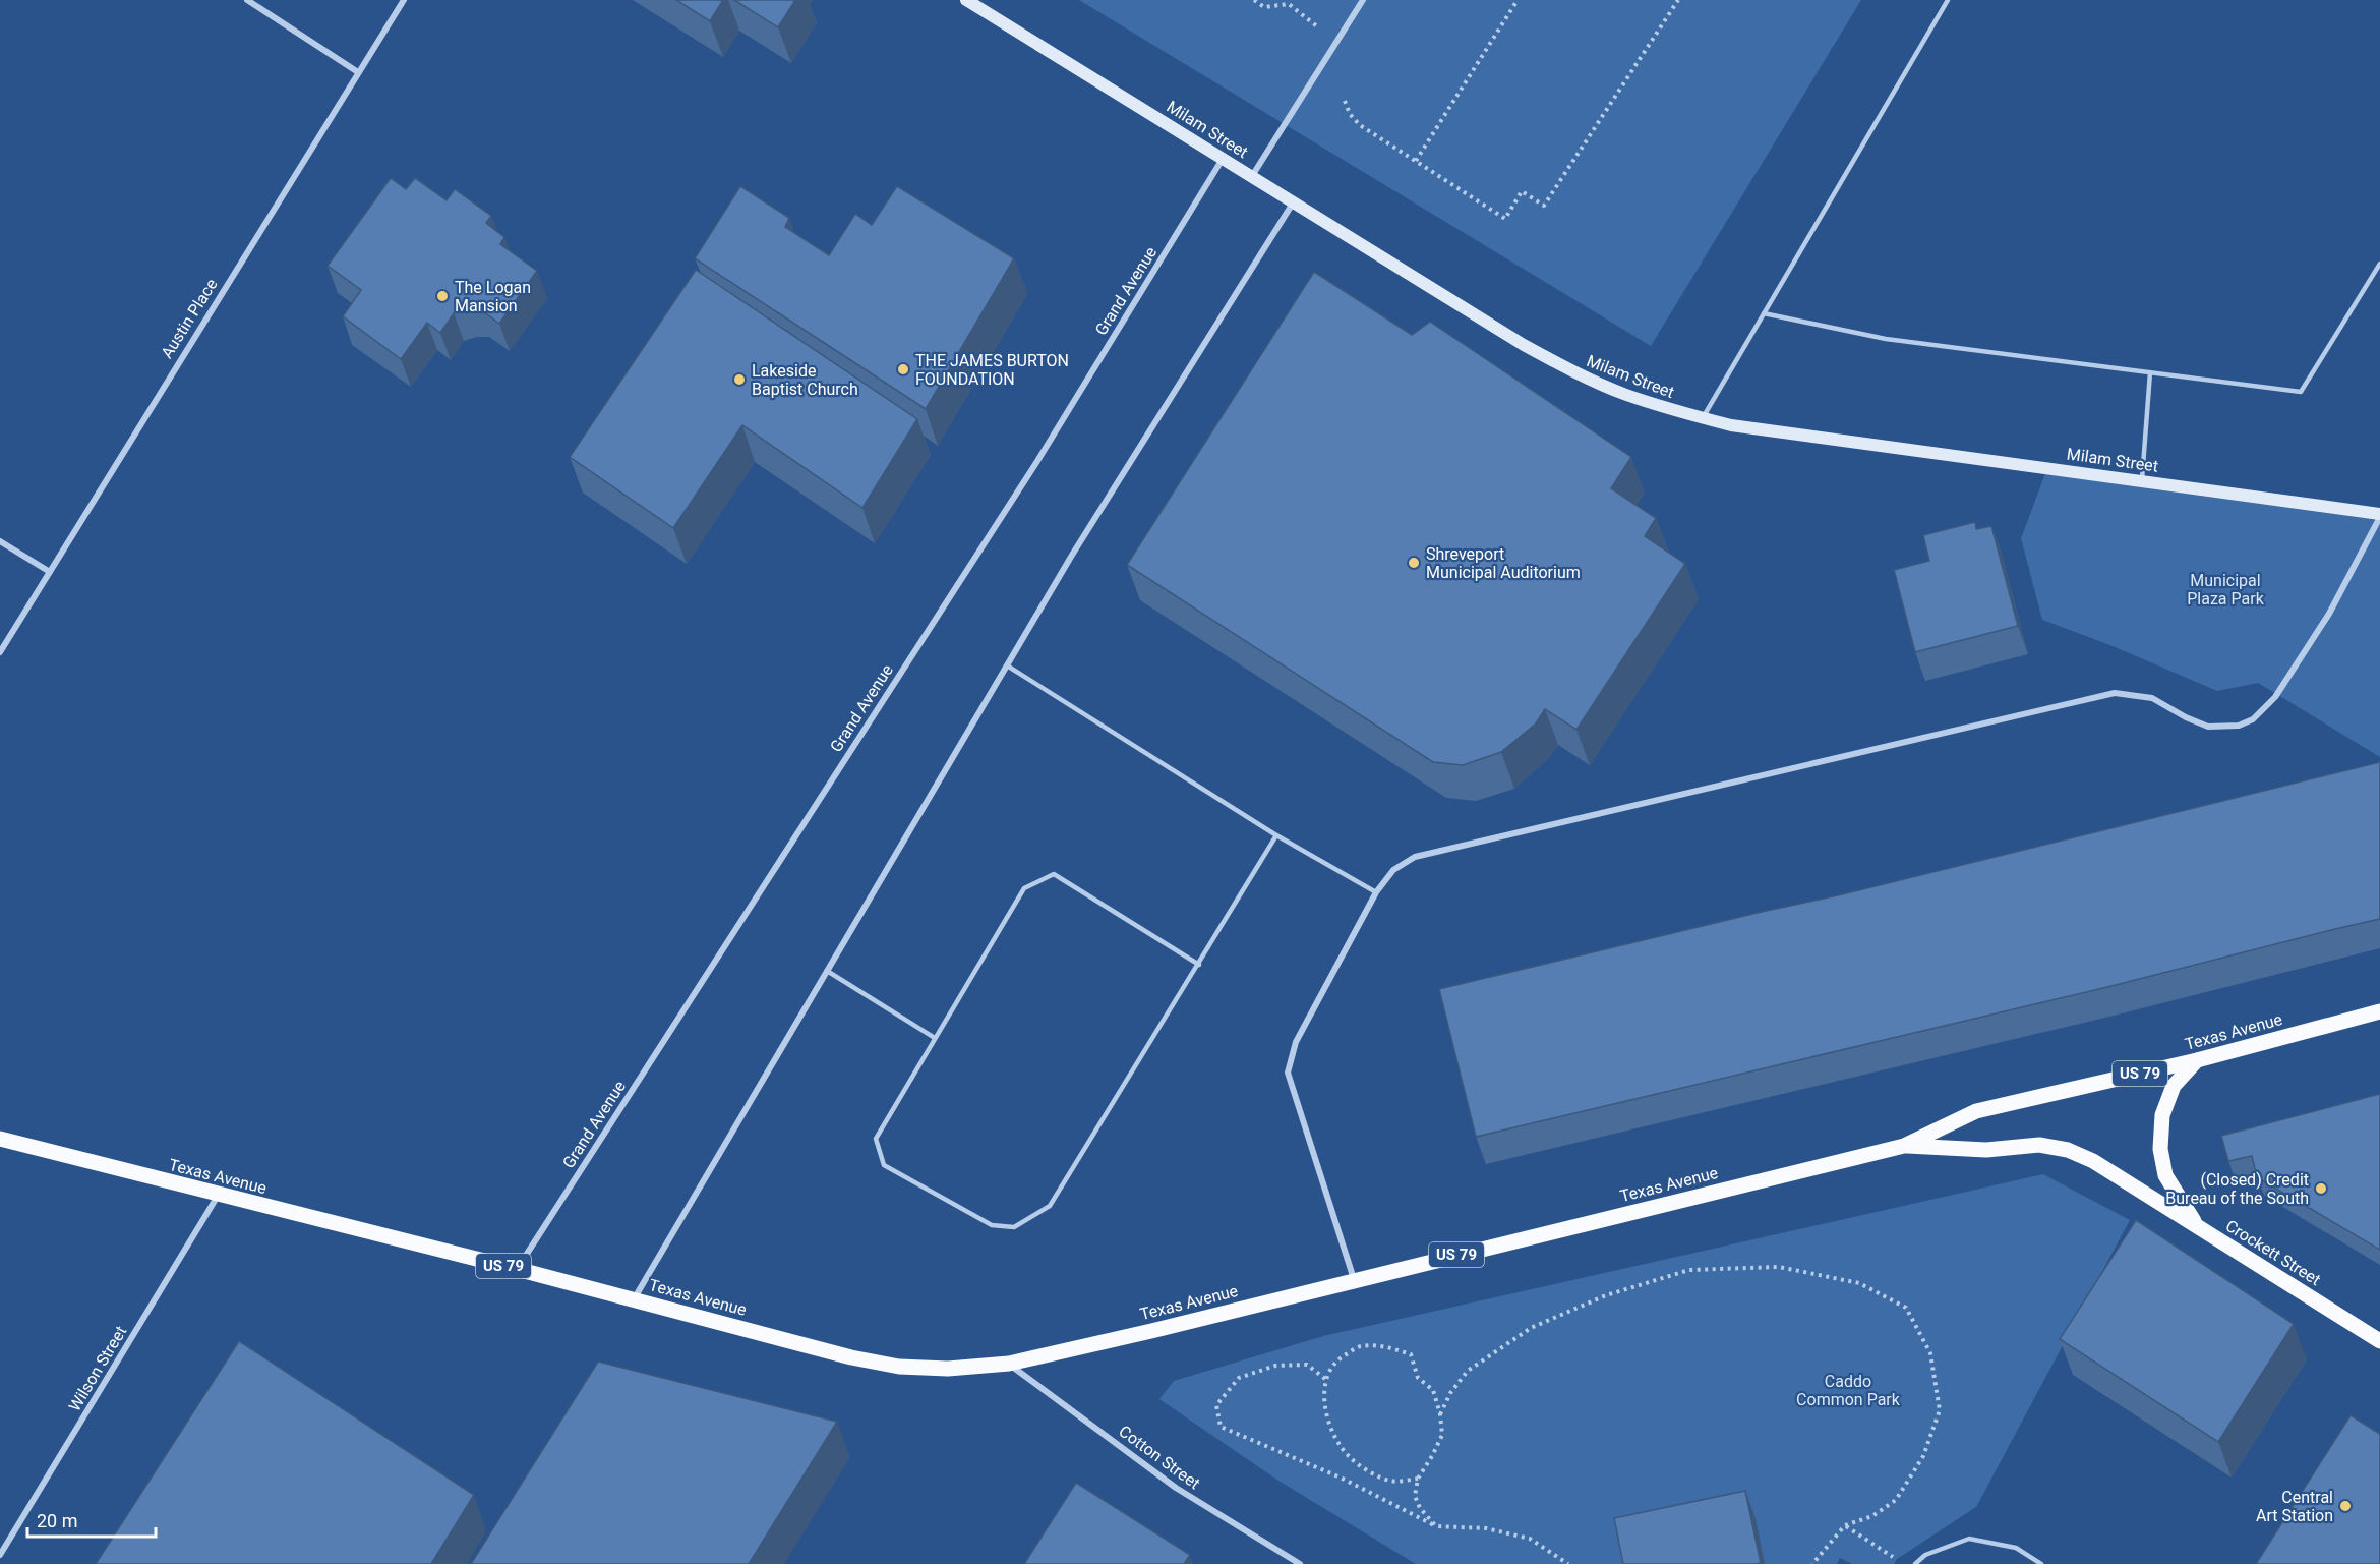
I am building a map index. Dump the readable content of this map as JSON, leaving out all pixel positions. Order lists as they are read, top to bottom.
{
  "streets": {
    "main road": ["Texas Avenue", "US 79", "Crockett Street"],
    "street": [
      "Milam Street",
      "Grand Avenue",
      "Austin Place",
      "Wilson Street",
      "Cotton Street"
    ]
  },
  "crossings": [
    ["Milam Street", "Grand Avenue"],
    ["Grand Avenue", "Texas Avenue"],
    ["Texas Avenue", "Crockett Street"],
    ["Texas Avenue", "Wilson Street"],
    ["Texas Avenue", "Cotton Street"]
  ],
  "parks": ["Municipal Plaza Park", "Caddo Common Park"],
  "places": [
    "The Logan Mansion",
    "THE JAMES BURTON FOUNDATION",
    "Lakeside Baptist Church",
    "Shreveport Municipal Auditorium",
    "(Closed) Credit Bureau of the South",
    "Central Art Station"
  ],
  "scale_bar": "20 m"
}
